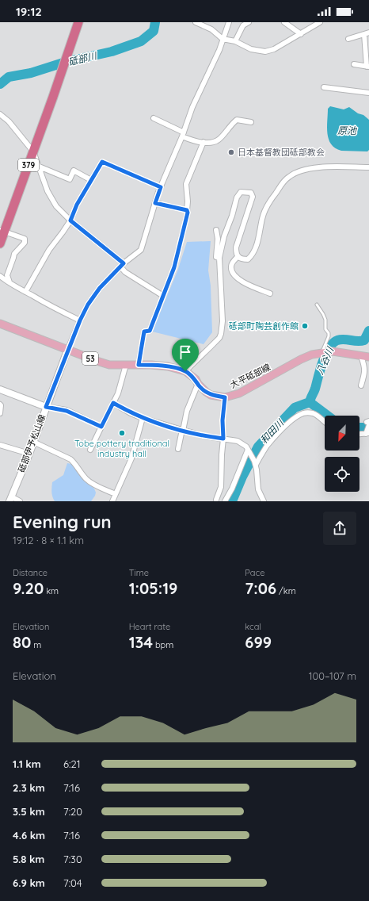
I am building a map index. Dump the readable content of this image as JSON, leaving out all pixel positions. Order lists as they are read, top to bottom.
{
  "streets": {
    "highway": ["379"],
    "main road": ["53", "大平砥部線", "砥部伊予松山線"]
  },
  "crossings": [
    ["大平砥部線", "砥部伊予松山線"]
  ],
  "water": [
    "砥部川",
    "原池",
    "八谷川",
    "和田川"
  ],
  "places": ["日本基督教団砥部教会", "砥部町陶芸創作館", "Tobe pottery traditional industry hall"],
  "north": "bottom left",
  "page": {
    "status": "19:12",
    "heading": ["Evening run", "19:12 · 8 × 1.1 km"],
    "stats": [
      ["Distance", "9.20 km"],
      ["Time", "1:05:19"],
      ["Pace", "7:06 /km"],
      ["Elevation", "80 m"],
      ["Heart rate", "134 bpm"],
      ["kcal", "699"]
    ],
    "chart": ["Elevation", "100–107 m"],
    "list": [
      {
        "name": "1.1 km",
        "note": "6:21"
      },
      {
        "name": "2.3 km",
        "note": "7:16"
      },
      {
        "name": "3.5 km",
        "note": "7:20"
      },
      {
        "name": "4.6 km",
        "note": "7:16"
      },
      {
        "name": "5.8 km",
        "note": "7:30"
      },
      {
        "name": "6.9 km",
        "note": "7:04"
      }
    ]
  }
}
